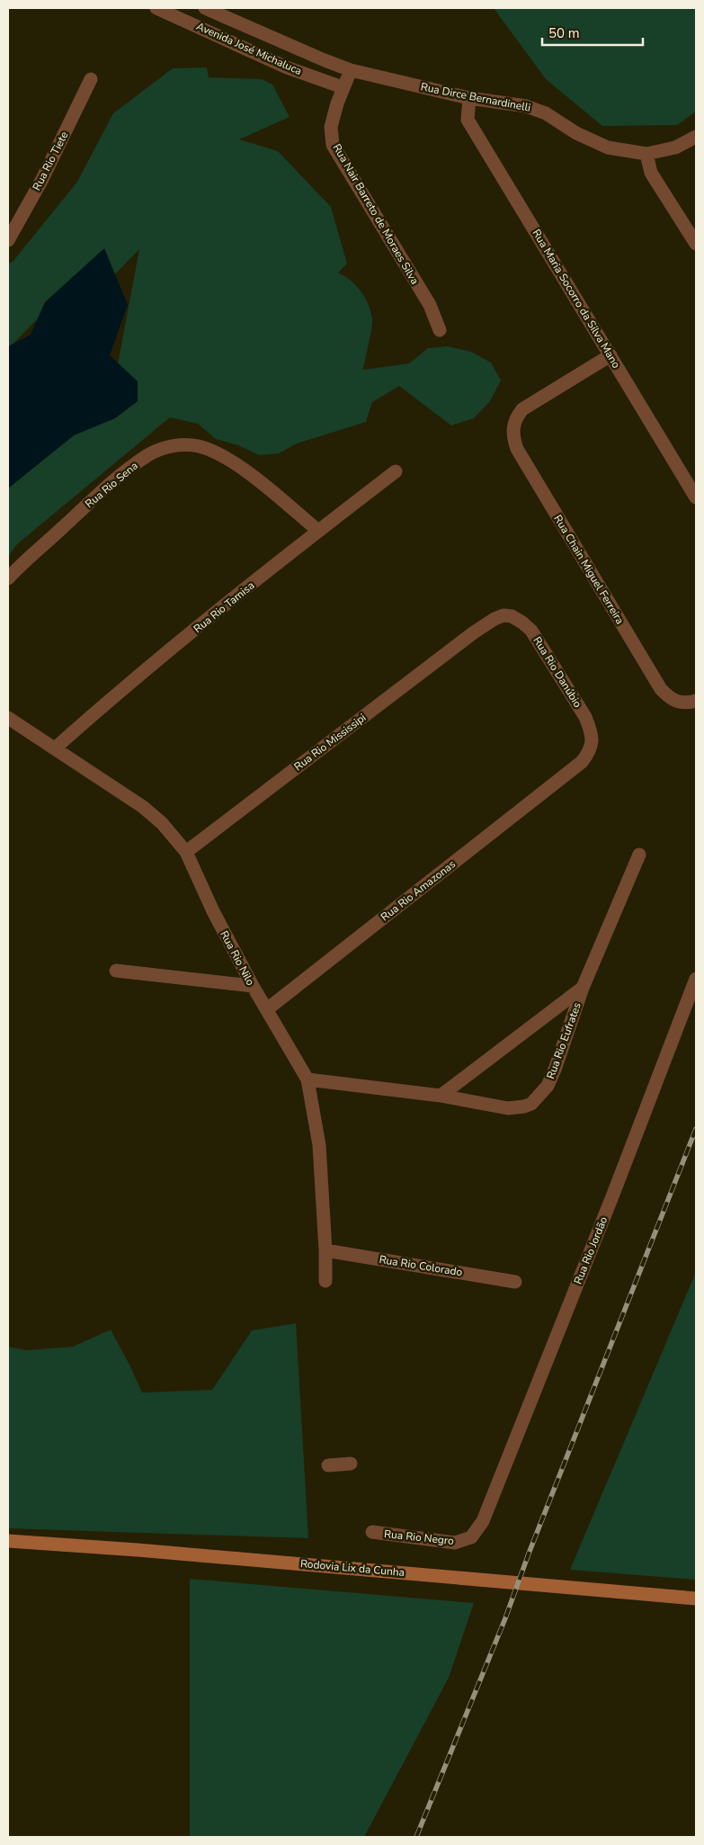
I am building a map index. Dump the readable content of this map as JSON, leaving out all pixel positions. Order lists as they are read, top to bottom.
{
  "streets": {
    "main road": ["Rodovia Lix da Cunha"],
    "street": [
      "Avenida José Michaluca",
      "Rua Dirce Bernardinelli",
      "Rua Rio Tiete",
      "Rua Nair Barreto de Moraes Silva",
      "Rua Maria Socorro da Silva Mano",
      "Rua Rio Sena",
      "Rua Chain Miguel Ferreira",
      "Rua Rio Tamisa",
      "Rua Rio Danúbio",
      "Rua Rio Mississipi",
      "Rua Rio Amazonas",
      "Rua Rio Nilo",
      "Rua Rio Eufrates",
      "Rua Rio Jordão",
      "Rua Rio Colorado",
      "Rua Rio Negro"
    ]
  },
  "crossings": [
    ["Avenida José Michaluca", "Rua Dirce Bernardinelli"],
    ["Avenida José Michaluca", "Rua Nair Barreto de Moraes Silva"],
    ["Rua Dirce Bernardinelli", "Rua Nair Barreto de Moraes Silva"],
    ["Rua Dirce Bernardinelli", "Rua Maria Socorro da Silva Mano"],
    ["Rua Maria Socorro da Silva Mano", "Rua Chain Miguel Ferreira"],
    ["Rua Rio Sena", "Rua Rio Tamisa"],
    ["Rua Rio Tamisa", "Rua Rio Nilo"],
    ["Rua Rio Danúbio", "Rua Rio Mississipi"],
    ["Rua Rio Danúbio", "Rua Rio Amazonas"],
    ["Rua Rio Mississipi", "Rua Rio Nilo"],
    ["Rua Rio Amazonas", "Rua Rio Nilo"],
    ["Rua Rio Nilo", "Rua Rio Eufrates"],
    ["Rua Rio Nilo", "Rua Rio Colorado"],
    ["Rua Rio Jordão", "Rua Rio Negro"]
  ],
  "scale_bar": "50 m"
}
